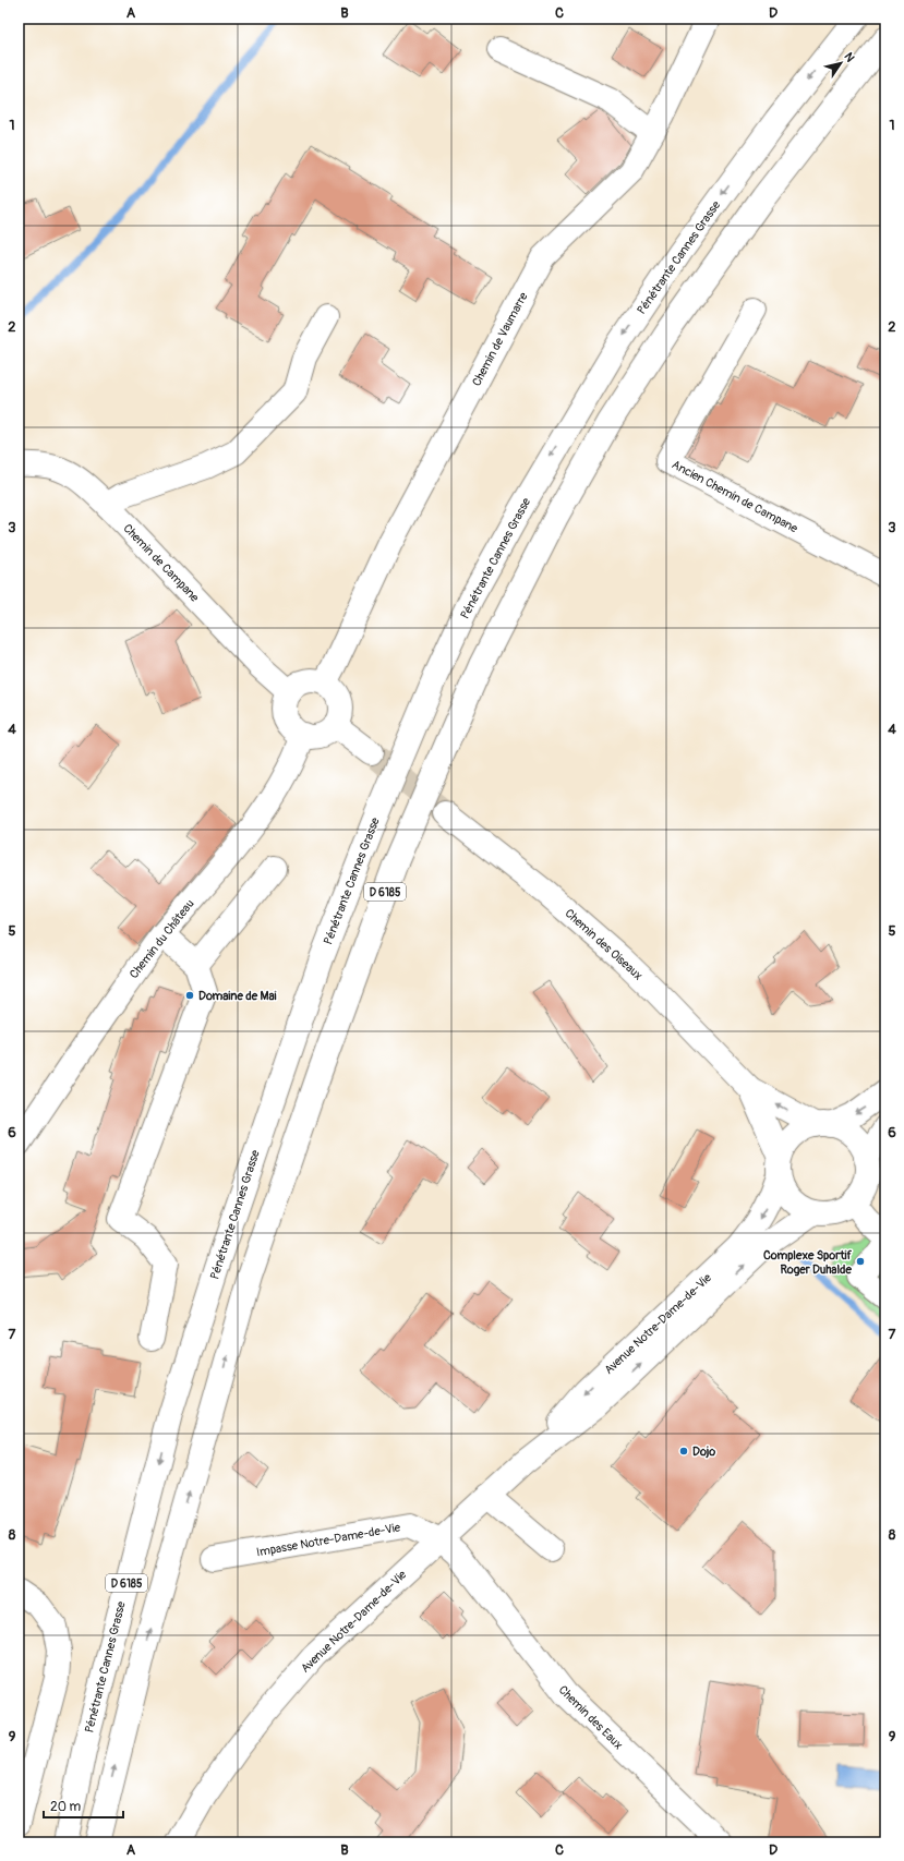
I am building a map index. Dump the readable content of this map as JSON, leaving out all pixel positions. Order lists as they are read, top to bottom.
{
  "streets": {
    "main road": [
      "Pénétrante Cannes Grasse",
      "Chemin de Vaumarre",
      "Ancien Chemin de Campane",
      "Chemin de Campane",
      "D 6185",
      "Chemin du Château",
      "Chemin des Oiseaux",
      "Avenue Notre-Dame-de-Vie",
      "Impasse Notre-Dame-de-Vie",
      "Chemin des Eaux"
    ]
  },
  "crossings": [
    ["Chemin de Vaumarre", "Chemin de Campane"],
    ["Chemin de Vaumarre", "Chemin du Château"],
    ["Chemin de Campane", "Chemin du Château"],
    ["Chemin des Oiseaux", "Avenue Notre-Dame-de-Vie"],
    ["Avenue Notre-Dame-de-Vie", "Impasse Notre-Dame-de-Vie"],
    ["Avenue Notre-Dame-de-Vie", "Chemin des Eaux"],
    ["Impasse Notre-Dame-de-Vie", "Chemin des Eaux"]
  ],
  "places": ["Domaine de Mai", "Complexe Sportif Roger Duhalde", "Dojo"],
  "scale_bar": "20 m",
  "north": "top right",
  "grid": {
    "columns": [
      "A",
      "B",
      "C",
      "D"
    ],
    "rows": [
      "1",
      "2",
      "3",
      "4",
      "5",
      "6",
      "7",
      "8",
      "9"
    ]
  }
}
